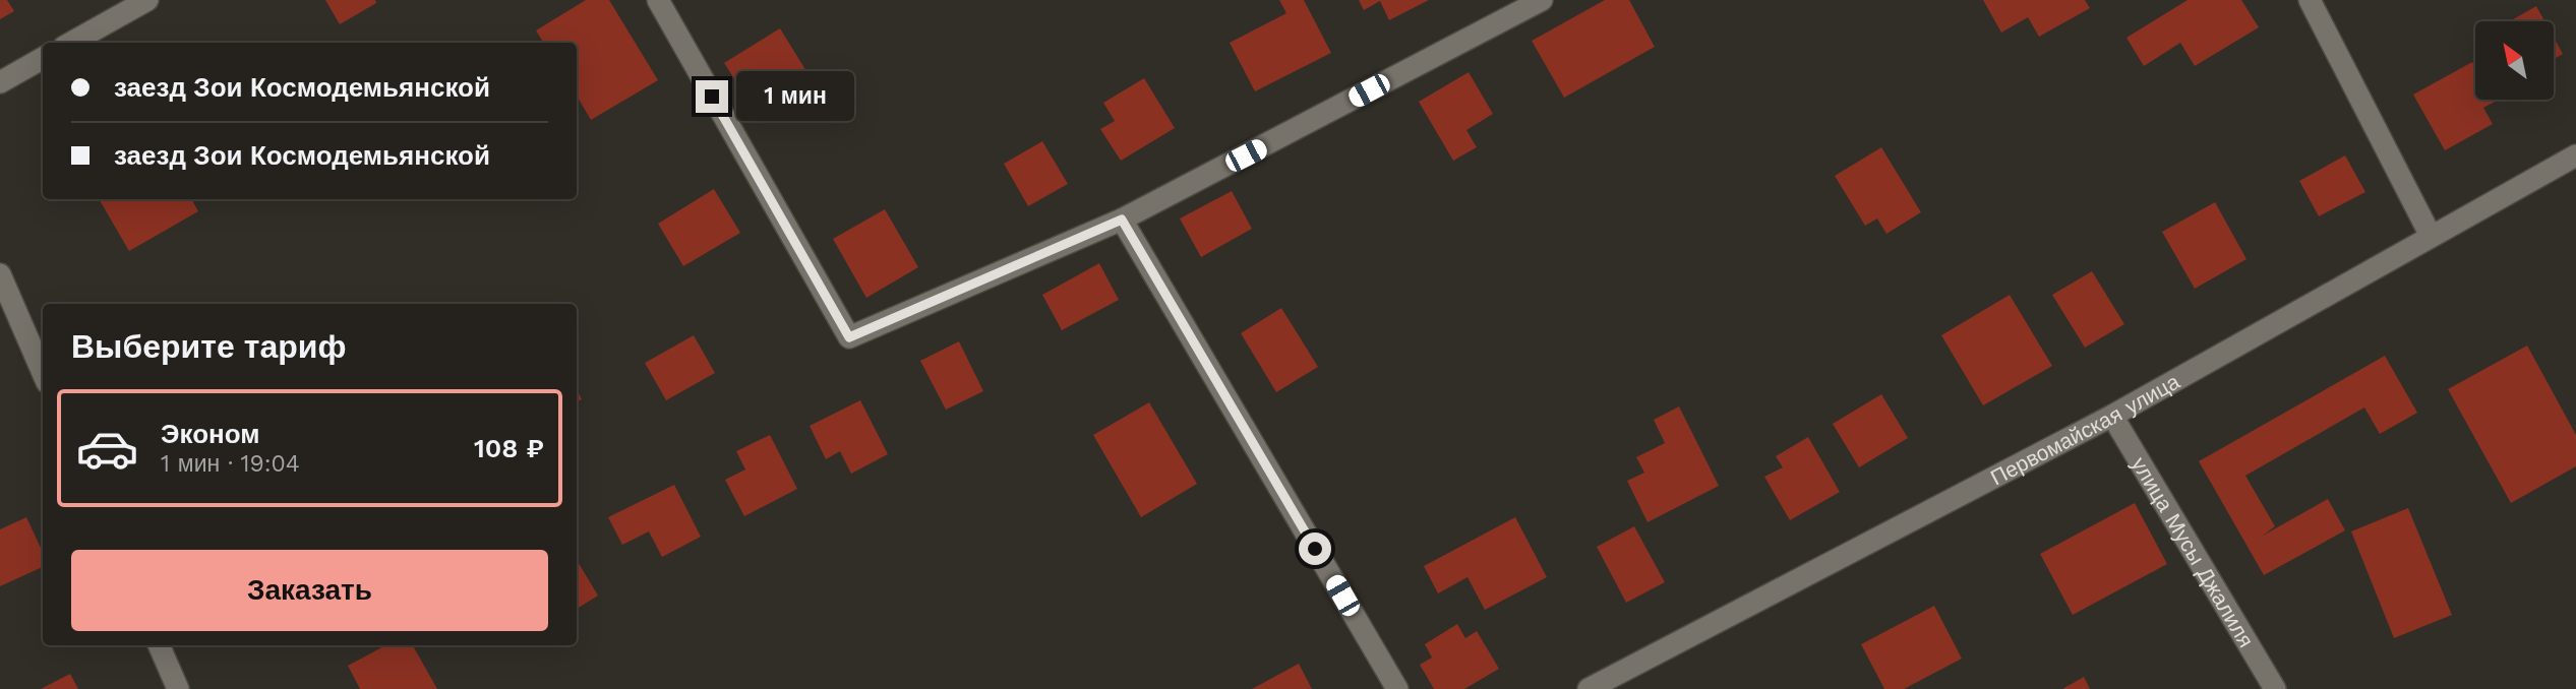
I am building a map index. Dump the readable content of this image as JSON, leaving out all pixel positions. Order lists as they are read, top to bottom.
{
  "streets": {
    "street": ["Первомайская улица", "улица Мусы Джалиля"]
  },
  "crossings": [
    ["Первомайская улица", "улица Мусы Джалиля"]
  ],
  "north": "top left",
  "page": {
    "banner": ["заезд Зои Космодемьянской", "заезд Зои Космодемьянской"],
    "bubble": "1 мин",
    "heading": "Выберите тариф",
    "list": [
      {
        "name": "Эконом",
        "note": "1 мин · 19:04",
        "value": "108 ₽"
      }
    ],
    "buttons": "Заказать"
  }
}
